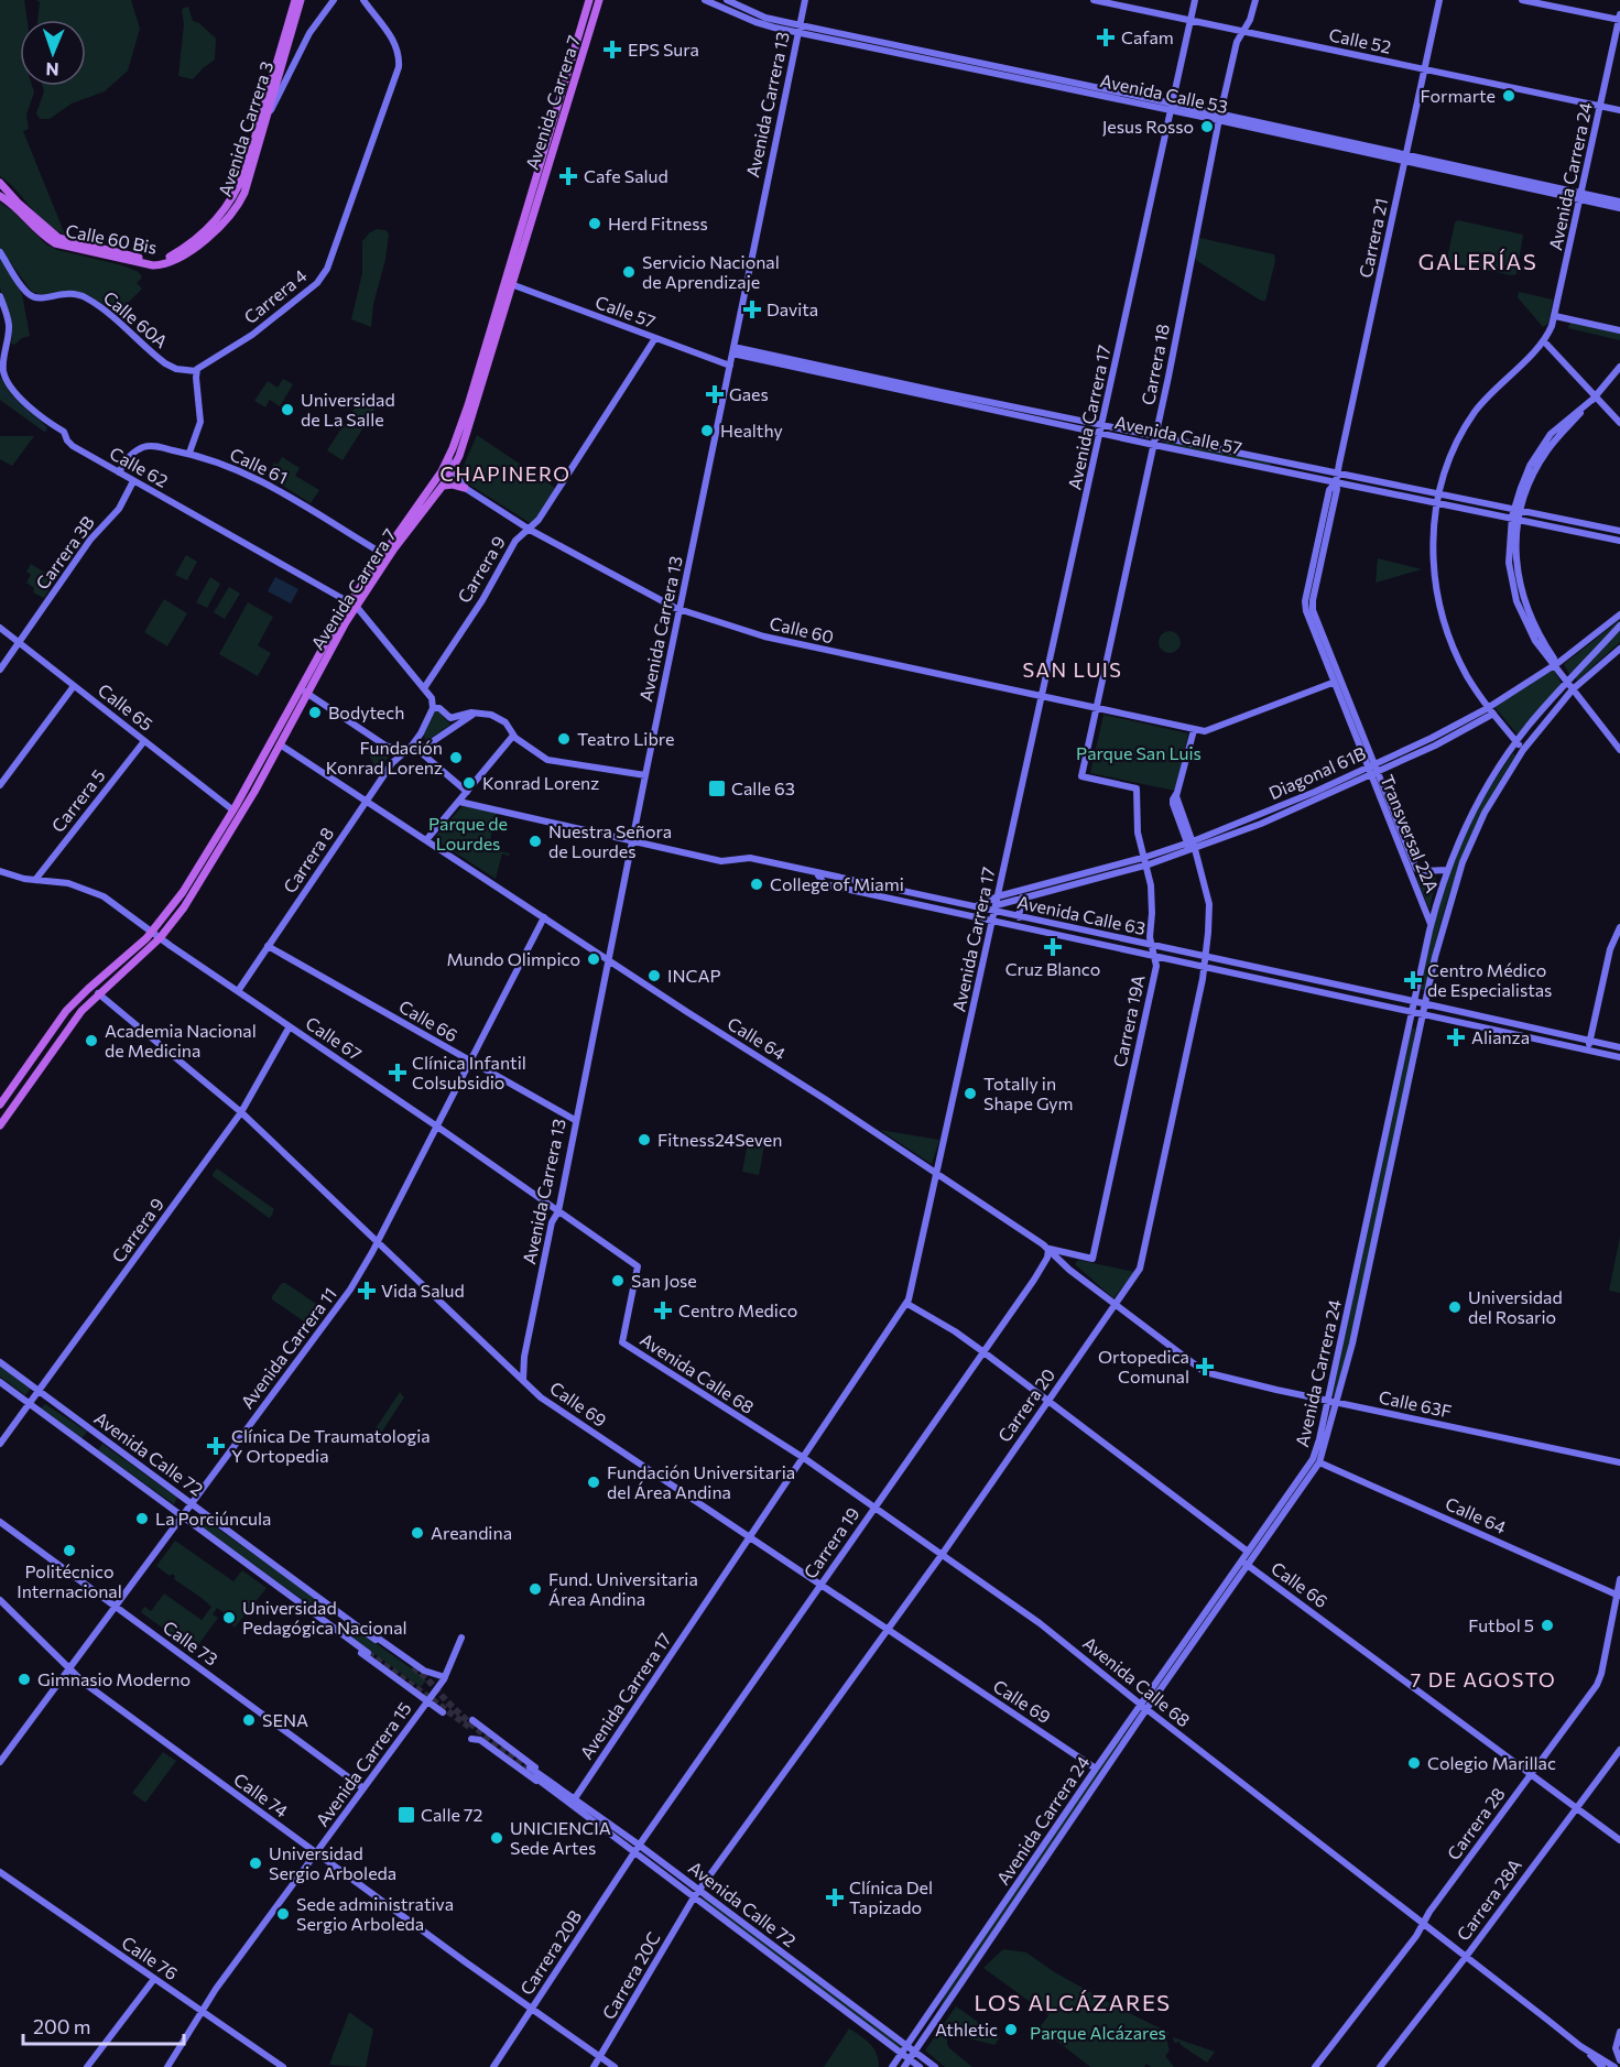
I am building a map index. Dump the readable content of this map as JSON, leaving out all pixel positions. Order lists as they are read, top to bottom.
{
  "streets": {
    "main road": [
      "Calle 52",
      "Avenida Calle 53",
      "Avenida Carrera 7",
      "Avenida Carrera 13",
      "Avenida Carrera 3",
      "Avenida Carrera 24",
      "Carrera 21",
      "Calle 60 Bis",
      "Carrera 4",
      "Calle 57",
      "Calle 60A",
      "Carrera 18",
      "Avenida Carrera 17",
      "Avenida Calle 57",
      "Calle 61",
      "Calle 62",
      "Carrera 3B",
      "Carrera 9",
      "Calle 60",
      "Calle 65",
      "Diagonal 61B",
      "Carrera 5",
      "Transversal 22A",
      "Carrera 8",
      "Avenida Calle 63",
      "Calle 66",
      "Carrera 19A",
      "Calle 67",
      "Calle 64",
      "Avenida Carrera 11",
      "Avenida Calle 68",
      "Calle 69",
      "Calle 63F",
      "Carrera 20",
      "Avenida Calle 72",
      "Carrera 19",
      "Calle 73",
      "Avenida Carrera 15",
      "Calle 74",
      "Carrera 28",
      "Carrera 28A",
      "Carrera 20B",
      "Calle 76",
      "Carrera 20C"
    ]
  },
  "crossings": [
    ["Calle 52", "Avenida Carrera 24"],
    ["Calle 52", "Carrera 21"],
    ["Calle 52", "Carrera 18"],
    ["Calle 52", "Avenida Carrera 17"],
    ["Avenida Calle 53", "Avenida Carrera 13"],
    ["Avenida Calle 53", "Avenida Carrera 24"],
    ["Avenida Calle 53", "Carrera 21"],
    ["Avenida Calle 53", "Carrera 18"],
    ["Avenida Calle 53", "Avenida Carrera 17"],
    ["Avenida Carrera 7", "Calle 57"],
    ["Avenida Carrera 7", "Calle 61"],
    ["Avenida Carrera 7", "Calle 62"],
    ["Avenida Carrera 7", "Calle 60"],
    ["Avenida Carrera 7", "Calle 65"],
    ["Avenida Carrera 7", "Calle 67"],
    ["Avenida Carrera 7", "Calle 64"],
    ["Avenida Carrera 7", "Calle 69"],
    ["Avenida Carrera 13", "Calle 57"],
    ["Avenida Carrera 13", "Avenida Calle 57"],
    ["Avenida Carrera 13", "Calle 60"],
    ["Avenida Carrera 13", "Avenida Calle 63"],
    ["Avenida Carrera 13", "Calle 66"],
    ["Avenida Carrera 13", "Calle 67"],
    ["Avenida Carrera 13", "Calle 64"],
    ["Avenida Carrera 13", "Calle 69"],
    ["Avenida Carrera 3", "Calle 60 Bis"],
    ["Avenida Carrera 24", "Transversal 22A"],
    ["Avenida Carrera 24", "Avenida Calle 63"],
    ["Avenida Carrera 24", "Calle 66"],
    ["Avenida Carrera 24", "Calle 64"],
    ["Avenida Carrera 24", "Avenida Calle 68"],
    ["Avenida Carrera 24", "Calle 69"],
    ["Avenida Carrera 24", "Calle 63F"],
    ["Avenida Carrera 24", "Avenida Calle 72"],
    ["Carrera 21", "Avenida Calle 57"],
    ["Carrera 21", "Transversal 22A"],
    ["Carrera 4", "Calle 60A"],
    ["Calle 57", "Carrera 9"],
    ["Carrera 18", "Avenida Calle 57"],
    ["Carrera 18", "Calle 60"],
    ["Carrera 18", "Carrera 19A"],
    ["Avenida Carrera 17", "Avenida Calle 57"],
    ["Avenida Carrera 17", "Calle 60"],
    ["Avenida Carrera 17", "Diagonal 61B"],
    ["Avenida Carrera 17", "Avenida Calle 63"],
    ["Avenida Carrera 17", "Calle 64"],
    ["Avenida Carrera 17", "Avenida Calle 68"],
    ["Avenida Carrera 17", "Calle 69"],
    ["Avenida Carrera 17", "Avenida Calle 72"],
    ["Calle 61", "Calle 62"],
    ["Calle 62", "Carrera 3B"],
    ["Calle 62", "Carrera 9"],
    ["Carrera 3B", "Calle 65"],
    ["Carrera 9", "Calle 60"],
    ["Carrera 9", "Calle 67"],
    ["Carrera 9", "Calle 69"],
    ["Carrera 9", "Avenida Calle 72"],
    ["Calle 60", "Carrera 20"],
    ["Calle 65", "Carrera 5"],
    ["Diagonal 61B", "Transversal 22A"],
    ["Diagonal 61B", "Avenida Calle 63"],
    ["Diagonal 61B", "Carrera 19A"],
    ["Diagonal 61B", "Carrera 20"],
    ["Carrera 5", "Calle 67"],
    ["Carrera 8", "Calle 66"],
    ["Carrera 8", "Calle 67"],
    ["Carrera 8", "Calle 64"],
    ["Avenida Calle 63", "Carrera 19A"],
    ["Avenida Calle 63", "Carrera 20"],
    ["Calle 66", "Avenida Carrera 11"],
    ["Calle 66", "Carrera 28"],
    ["Calle 66", "Carrera 28A"],
    ["Carrera 19A", "Calle 64"],
    ["Carrera 19A", "Carrera 19"],
    ["Calle 67", "Avenida Carrera 11"],
    ["Calle 67", "Avenida Calle 68"],
    ["Calle 64", "Avenida Carrera 11"],
    ["Calle 64", "Calle 63F"],
    ["Calle 64", "Carrera 20"],
    ["Calle 64", "Carrera 19"],
    ["Calle 64", "Carrera 28"],
    ["Avenida Carrera 11", "Calle 69"],
    ["Avenida Carrera 11", "Avenida Calle 72"],
    ["Avenida Carrera 11", "Calle 73"],
    ["Avenida Carrera 11", "Calle 74"],
    ["Avenida Calle 68", "Carrera 20"],
    ["Avenida Calle 68", "Carrera 19"],
    ["Avenida Calle 68", "Carrera 28"],
    ["Avenida Calle 68", "Carrera 28A"],
    ["Calle 69", "Carrera 20"],
    ["Calle 69", "Carrera 19"],
    ["Carrera 20", "Avenida Calle 72"],
    ["Carrera 20", "Carrera 20C"],
    ["Avenida Calle 72", "Carrera 19"],
    ["Avenida Calle 72", "Carrera 20B"],
    ["Avenida Calle 72", "Carrera 20C"],
    ["Carrera 19", "Carrera 20B"],
    ["Calle 73", "Avenida Carrera 15"],
    ["Avenida Carrera 15", "Calle 74"],
    ["Avenida Carrera 15", "Calle 76"],
    ["Calle 74", "Carrera 20B"],
    ["Calle 74", "Carrera 20C"]
  ],
  "districts": [
    "GALERÍAS",
    "CHAPINERO",
    "SAN LUIS",
    "7 DE AGOSTO",
    "LOS ALCÁZARES"
  ],
  "parks": ["Parque San Luis", "Parque de Lourdes", "Parque Alcázares"],
  "places": {
    "health": [
      "Cafam",
      "EPS Sura",
      "Cafe Salud",
      "Davita",
      "Gaes",
      "Cruz Blanco",
      "Centro Médico de Especialistas",
      "Alianza",
      "Clínica Infantil Colsubsidio",
      "Vida Salud",
      "Centro Medico",
      "Ortopedica Comunal",
      "Clínica De Traumatologia Y Ortopedia",
      "Clínica Del Tapizado"
    ],
    "other": [
      "Formarte",
      "Jesus Rosso",
      "Herd Fitness",
      "Servicio Nacional de Aprendizaje",
      "Universidad de La Salle",
      "Healthy",
      "Bodytech",
      "Teatro Libre",
      "Fundación Konrad Lorenz",
      "Konrad Lorenz",
      "Nuestra Señora de Lourdes",
      "College of Miami",
      "Mundo Olimpico",
      "INCAP",
      "Academia Nacional de Medicina",
      "Totally in Shape Gym",
      "Fitness24Seven",
      "San Jose",
      "Universidad del Rosario",
      "Fundación Universitaria del Área Andina",
      "La Porciúncula",
      "Areandina",
      "Politécnico Internacional",
      "Fund. Universitaria Área Andina",
      "Universidad Pedagógica Nacional",
      "Futbol 5",
      "Gimnasio Moderno",
      "SENA",
      "Colegio Marillac",
      "UNICIENCIA Sede Artes",
      "Universidad Sergio Arboleda",
      "Sede administrativa Sergio Arboleda",
      "Athletic"
    ],
    "transit": ["Calle 63", "Calle 72"]
  },
  "scale_bar": "200 m",
  "north": "bottom"
}
